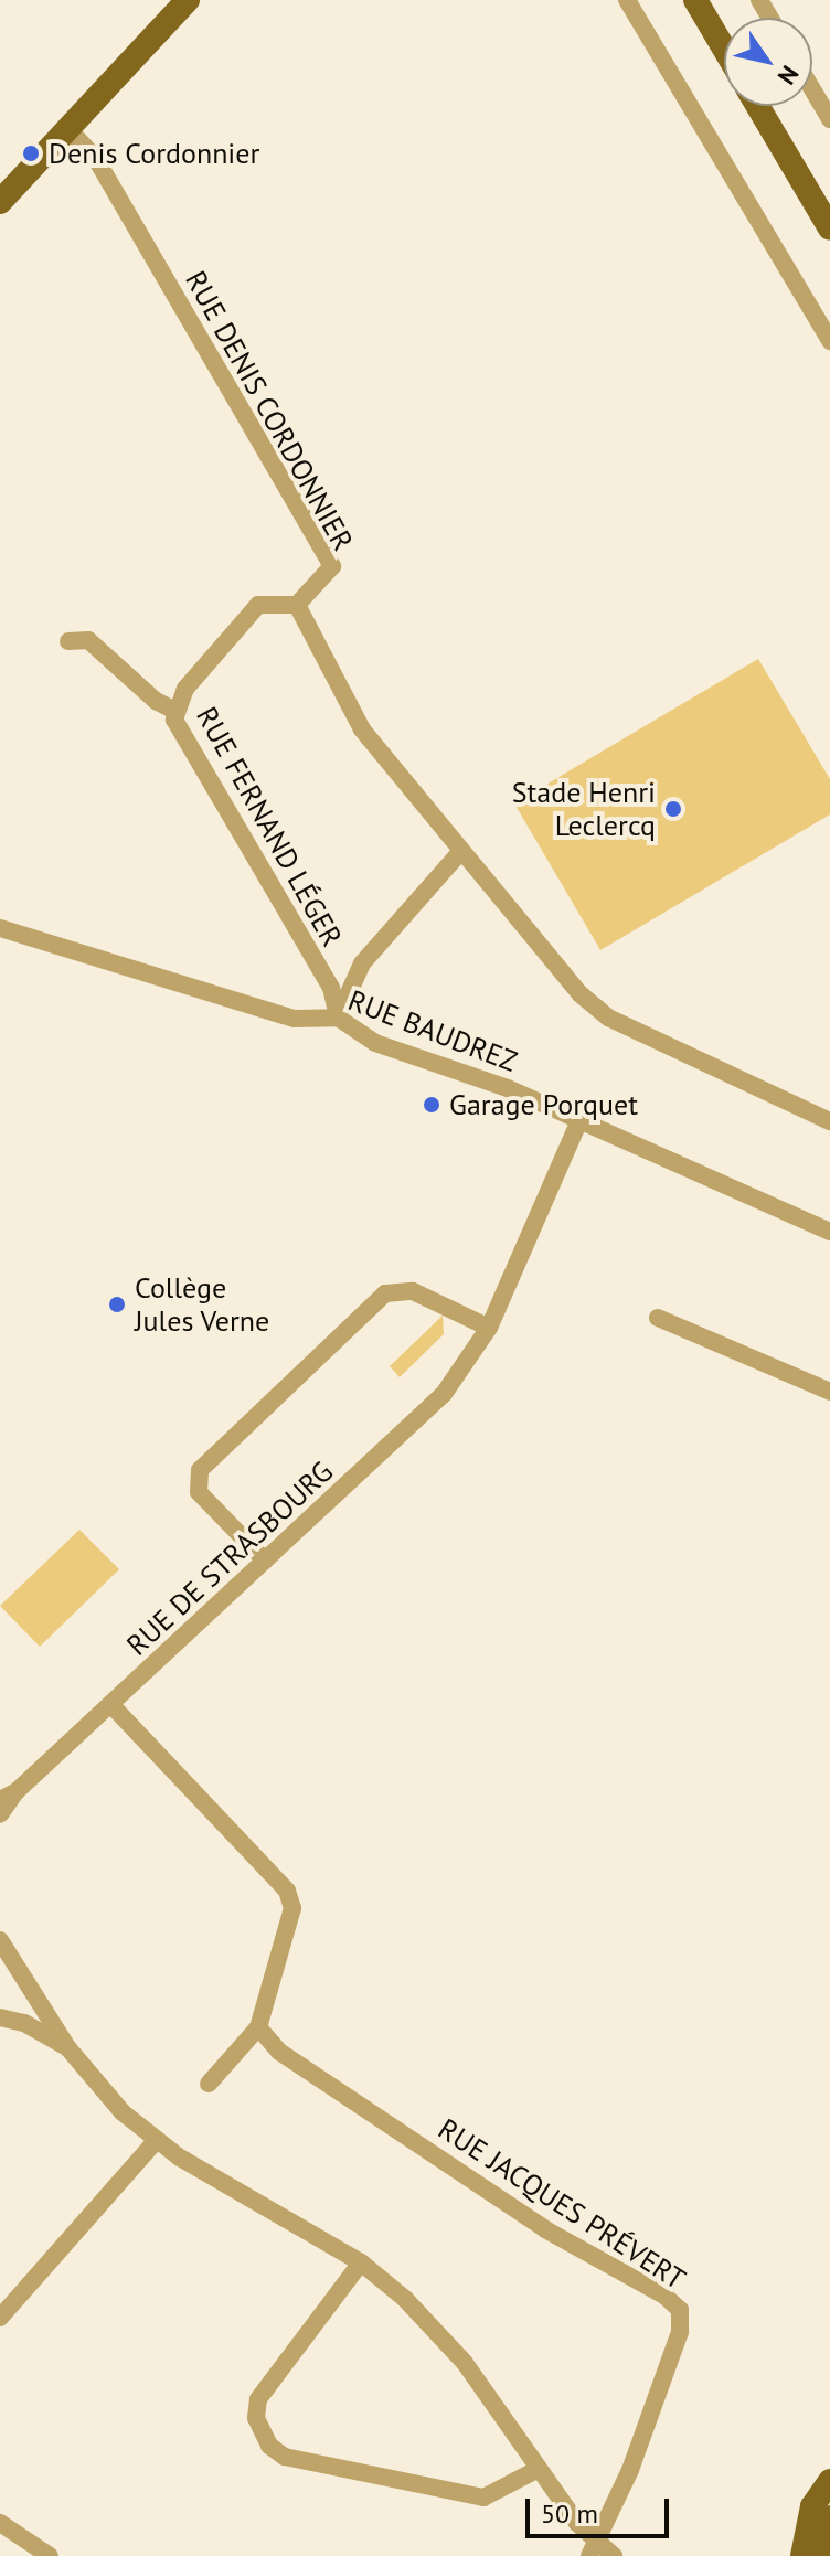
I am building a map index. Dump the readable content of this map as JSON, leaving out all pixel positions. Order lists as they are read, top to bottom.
{
  "streets": {
    "street": [
      "RUE DENIS CORDONNIER",
      "RUE FERNAND LÉGER",
      "RUE BAUDREZ",
      "RUE DE STRASBOURG",
      "RUE JACQUES PRÉVERT"
    ]
  },
  "crossings": [
    ["RUE DENIS CORDONNIER", "RUE FERNAND LÉGER"],
    ["RUE FERNAND LÉGER", "RUE BAUDREZ"],
    ["RUE BAUDREZ", "RUE DE STRASBOURG"]
  ],
  "places": [
    "Denis Cordonnier",
    "Stade Henri Leclercq",
    "Garage Porquet",
    "Collège Jules Verne"
  ],
  "scale_bar": "50 m",
  "north": "bottom right"
}
